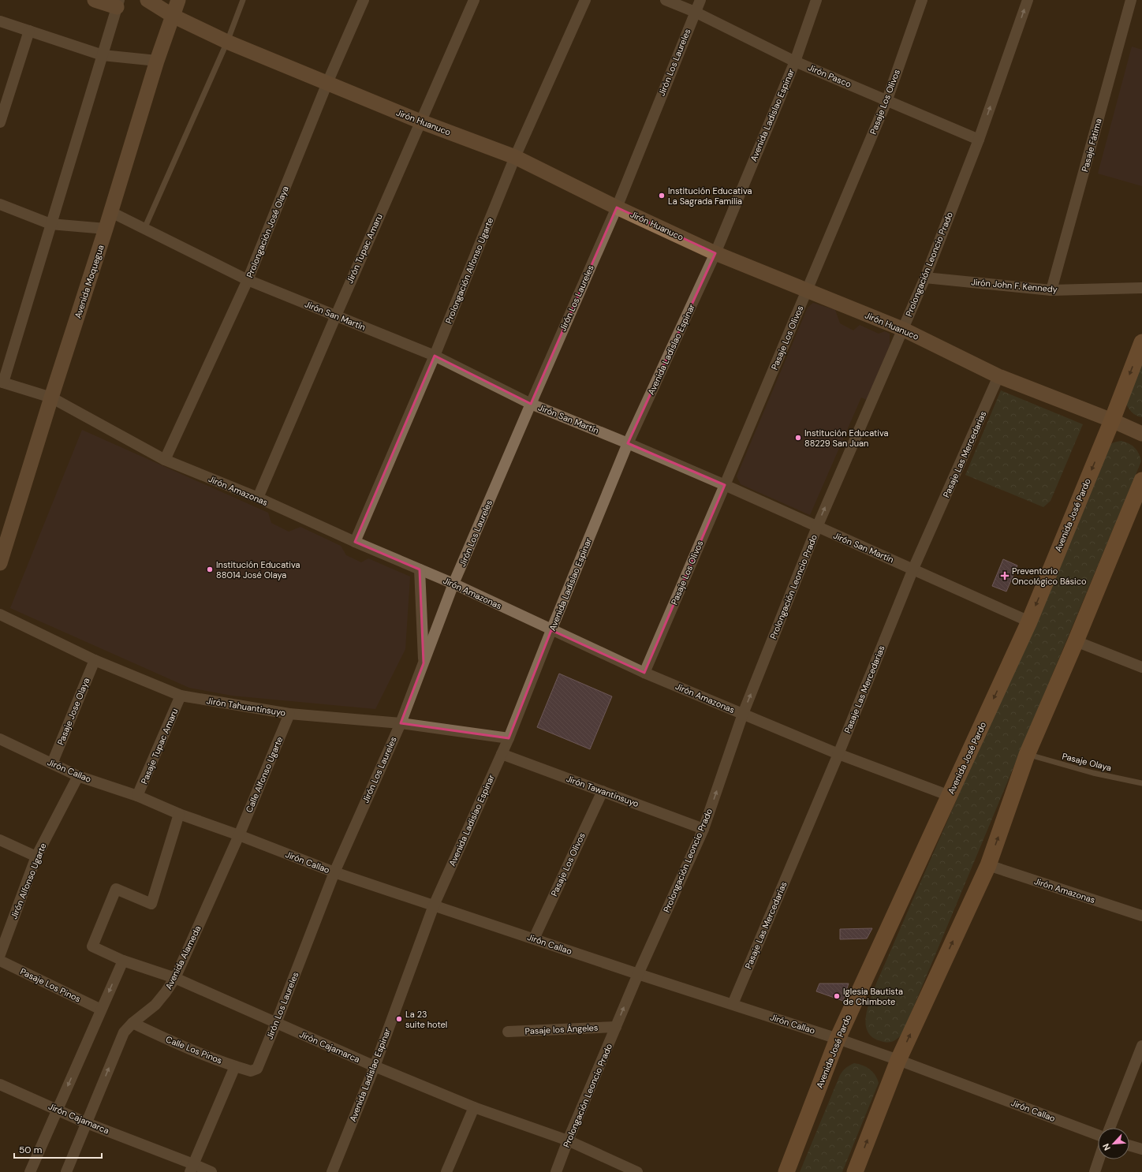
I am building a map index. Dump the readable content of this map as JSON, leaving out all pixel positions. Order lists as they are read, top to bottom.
{
  "streets": {
    "main road": ["Jirón Huanuco", "Avenida Moquegua", "Avenida José Pardo"],
    "street": [
      "Jirón Los Laureles",
      "Jirón Pasco",
      "Pasaje Los Olivos",
      "Avenida Ladislao Espinar",
      "Pasaje Fátima",
      "Prolongación José Olaya",
      "Jirón Tupac Amaru",
      "Prolongación Leoncio Prado",
      "Prolongación Alfonso Ugarte",
      "Jirón John F. Kennedy",
      "Jirón San Martín",
      "Pasaje Las Mercedarias",
      "Jirón Amazonas",
      "Jirón Tahuantinsuyo",
      "Pasaje Jose Olaya",
      "Pasaje Tupac Amaru",
      "Jirón Callao",
      "Calle Alfonso Ugarte",
      "Jirón Tawantinsuyo",
      "Jirón Alfonso Ugarte",
      "Avenida Alameda",
      "Pasaje Los Pinos",
      "Pasaje los Ángeles",
      "Jirón Cajamarca",
      "Calle Los Pinos"
    ],
    "lane": ["Pasaje Olaya"]
  },
  "crossings": [
    ["Jirón Los Laureles", "Jirón Pasco"],
    ["Jirón Los Laureles", "Jirón Huanuco"],
    ["Jirón Los Laureles", "Jirón San Martín"],
    ["Jirón Los Laureles", "Jirón Amazonas"],
    ["Jirón Los Laureles", "Jirón Tahuantinsuyo"],
    ["Jirón Los Laureles", "Jirón Callao"],
    ["Jirón Los Laureles", "Jirón Cajamarca"],
    ["Jirón Los Laureles", "Calle Los Pinos"],
    ["Jirón Pasco", "Pasaje Los Olivos"],
    ["Jirón Pasco", "Avenida Ladislao Espinar"],
    ["Jirón Pasco", "Prolongación Leoncio Prado"],
    ["Pasaje Los Olivos", "Jirón Huanuco"],
    ["Pasaje Los Olivos", "Jirón San Martín"],
    ["Pasaje Los Olivos", "Jirón Amazonas"],
    ["Pasaje Los Olivos", "Jirón Callao"],
    ["Pasaje Los Olivos", "Jirón Tawantinsuyo"],
    ["Avenida Ladislao Espinar", "Jirón Huanuco"],
    ["Avenida Ladislao Espinar", "Jirón San Martín"],
    ["Avenida Ladislao Espinar", "Jirón Amazonas"],
    ["Avenida Ladislao Espinar", "Jirón Tahuantinsuyo"],
    ["Avenida Ladislao Espinar", "Jirón Callao"],
    ["Avenida Ladislao Espinar", "Jirón Tawantinsuyo"],
    ["Avenida Ladislao Espinar", "Jirón Cajamarca"],
    ["Jirón Huanuco", "Prolongación José Olaya"],
    ["Jirón Huanuco", "Jirón Tupac Amaru"],
    ["Jirón Huanuco", "Prolongación Leoncio Prado"],
    ["Jirón Huanuco", "Prolongación Alfonso Ugarte"],
    ["Jirón Huanuco", "Avenida Moquegua"],
    ["Jirón Huanuco", "Pasaje Las Mercedarias"],
    ["Jirón Huanuco", "Avenida José Pardo"],
    ["Pasaje Fátima", "Jirón John F. Kennedy"],
    ["Prolongación José Olaya", "Jirón San Martín"],
    ["Prolongación José Olaya", "Jirón Amazonas"],
    ["Jirón Tupac Amaru", "Jirón San Martín"],
    ["Jirón Tupac Amaru", "Jirón Amazonas"],
    ["Prolongación Leoncio Prado", "Jirón John F. Kennedy"],
    ["Prolongación Leoncio Prado", "Jirón San Martín"],
    ["Prolongación Leoncio Prado", "Jirón Amazonas"],
    ["Prolongación Leoncio Prado", "Jirón Callao"],
    ["Prolongación Leoncio Prado", "Jirón Tawantinsuyo"],
    ["Prolongación Leoncio Prado", "Pasaje los Ángeles"],
    ["Prolongación Leoncio Prado", "Jirón Cajamarca"],
    ["Prolongación Alfonso Ugarte", "Jirón San Martín"],
    ["Prolongación Alfonso Ugarte", "Jirón Amazonas"],
    ["Avenida Moquegua", "Jirón San Martín"],
    ["Avenida Moquegua", "Jirón Amazonas"],
    ["Jirón San Martín", "Pasaje Las Mercedarias"],
    ["Jirón San Martín", "Avenida José Pardo"],
    ["Pasaje Las Mercedarias", "Jirón Amazonas"],
    ["Pasaje Las Mercedarias", "Jirón Callao"],
    ["Jirón Amazonas", "Avenida José Pardo"],
    ["Avenida José Pardo", "Jirón Callao"],
    ["Jirón Tahuantinsuyo", "Pasaje Jose Olaya"],
    ["Jirón Tahuantinsuyo", "Pasaje Tupac Amaru"],
    ["Jirón Tahuantinsuyo", "Calle Alfonso Ugarte"],
    ["Pasaje Jose Olaya", "Jirón Callao"],
    ["Pasaje Tupac Amaru", "Jirón Callao"],
    ["Jirón Callao", "Calle Alfonso Ugarte"],
    ["Jirón Callao", "Jirón Alfonso Ugarte"],
    ["Jirón Callao", "Avenida Alameda"],
    ["Jirón Callao", "Jirón Cajamarca"],
    ["Calle Alfonso Ugarte", "Avenida Alameda"],
    ["Avenida Alameda", "Jirón Cajamarca"],
    ["Avenida Alameda", "Calle Los Pinos"]
  ],
  "one_way": ["Prolongación Leoncio Prado"],
  "places": {
    "other": [
      "Institución Educativa La Sagrada Familia",
      "Institución Educativa 88229 San Juan",
      "Institución Educativa 88014 José Olaya",
      "Iglesia Bautista de Chimbote",
      "La 23 suite hotel"
    ],
    "health": ["Preventorio Oncológico Básico"]
  },
  "scale_bar": "50 m",
  "north": "bottom left"
}
